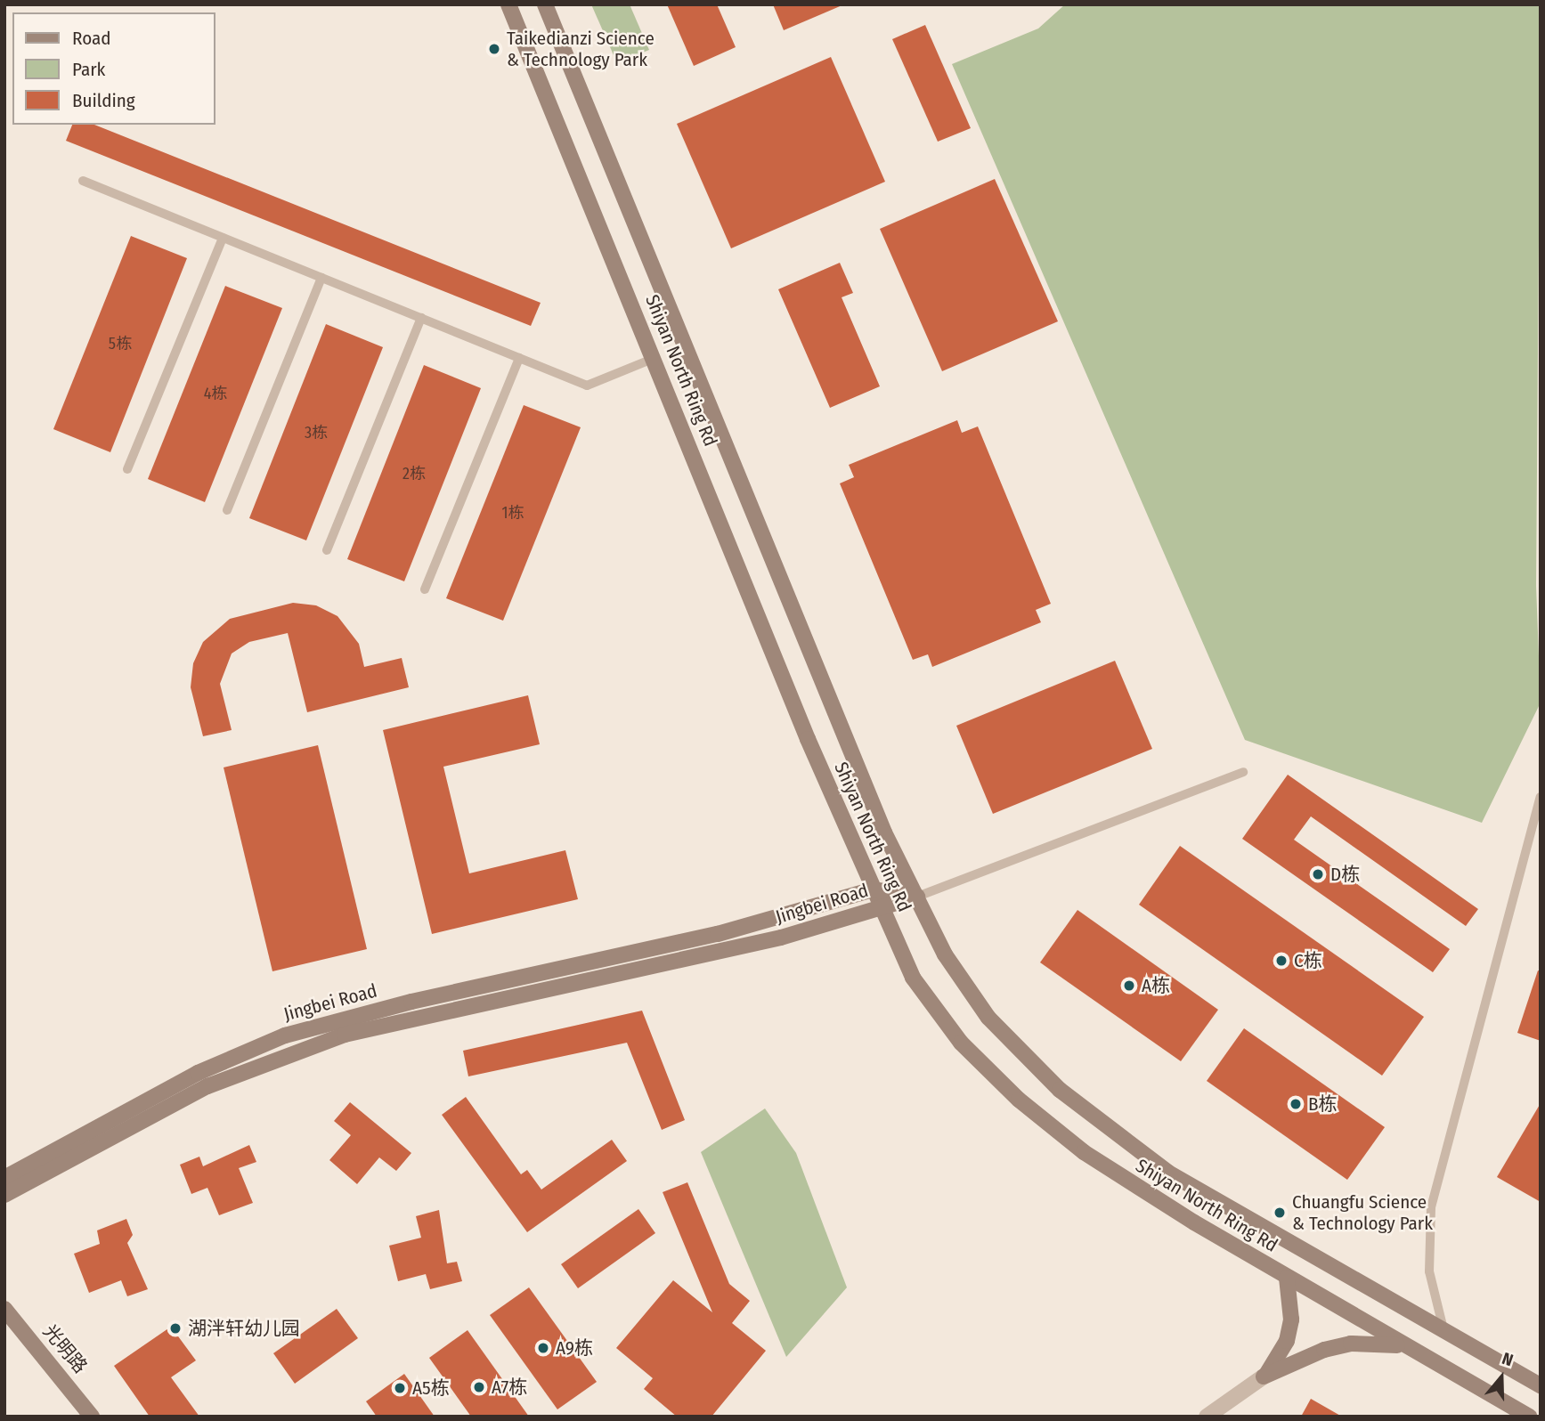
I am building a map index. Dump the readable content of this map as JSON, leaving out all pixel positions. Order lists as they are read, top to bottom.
{
  "streets": {
    "main road": ["Shiyan North Ring Rd", "Jingbei Road", "光明路"]
  },
  "crossings": [
    ["Shiyan North Ring Rd", "Jingbei Road"]
  ],
  "places": [
    "Taikedianzi Science & Technology Park",
    "D栋",
    "C栋",
    "A栋",
    "B栋",
    "Chuangfu Science & Technology Park",
    "湖泮轩幼儿园",
    "A9栋",
    "A7栋",
    "A5栋"
  ],
  "house_numbers": [
    "5栋",
    "4栋",
    "3栋",
    "2栋",
    "1栋"
  ],
  "legend": ["Road", "Park", "Building"],
  "north": "top"
}
